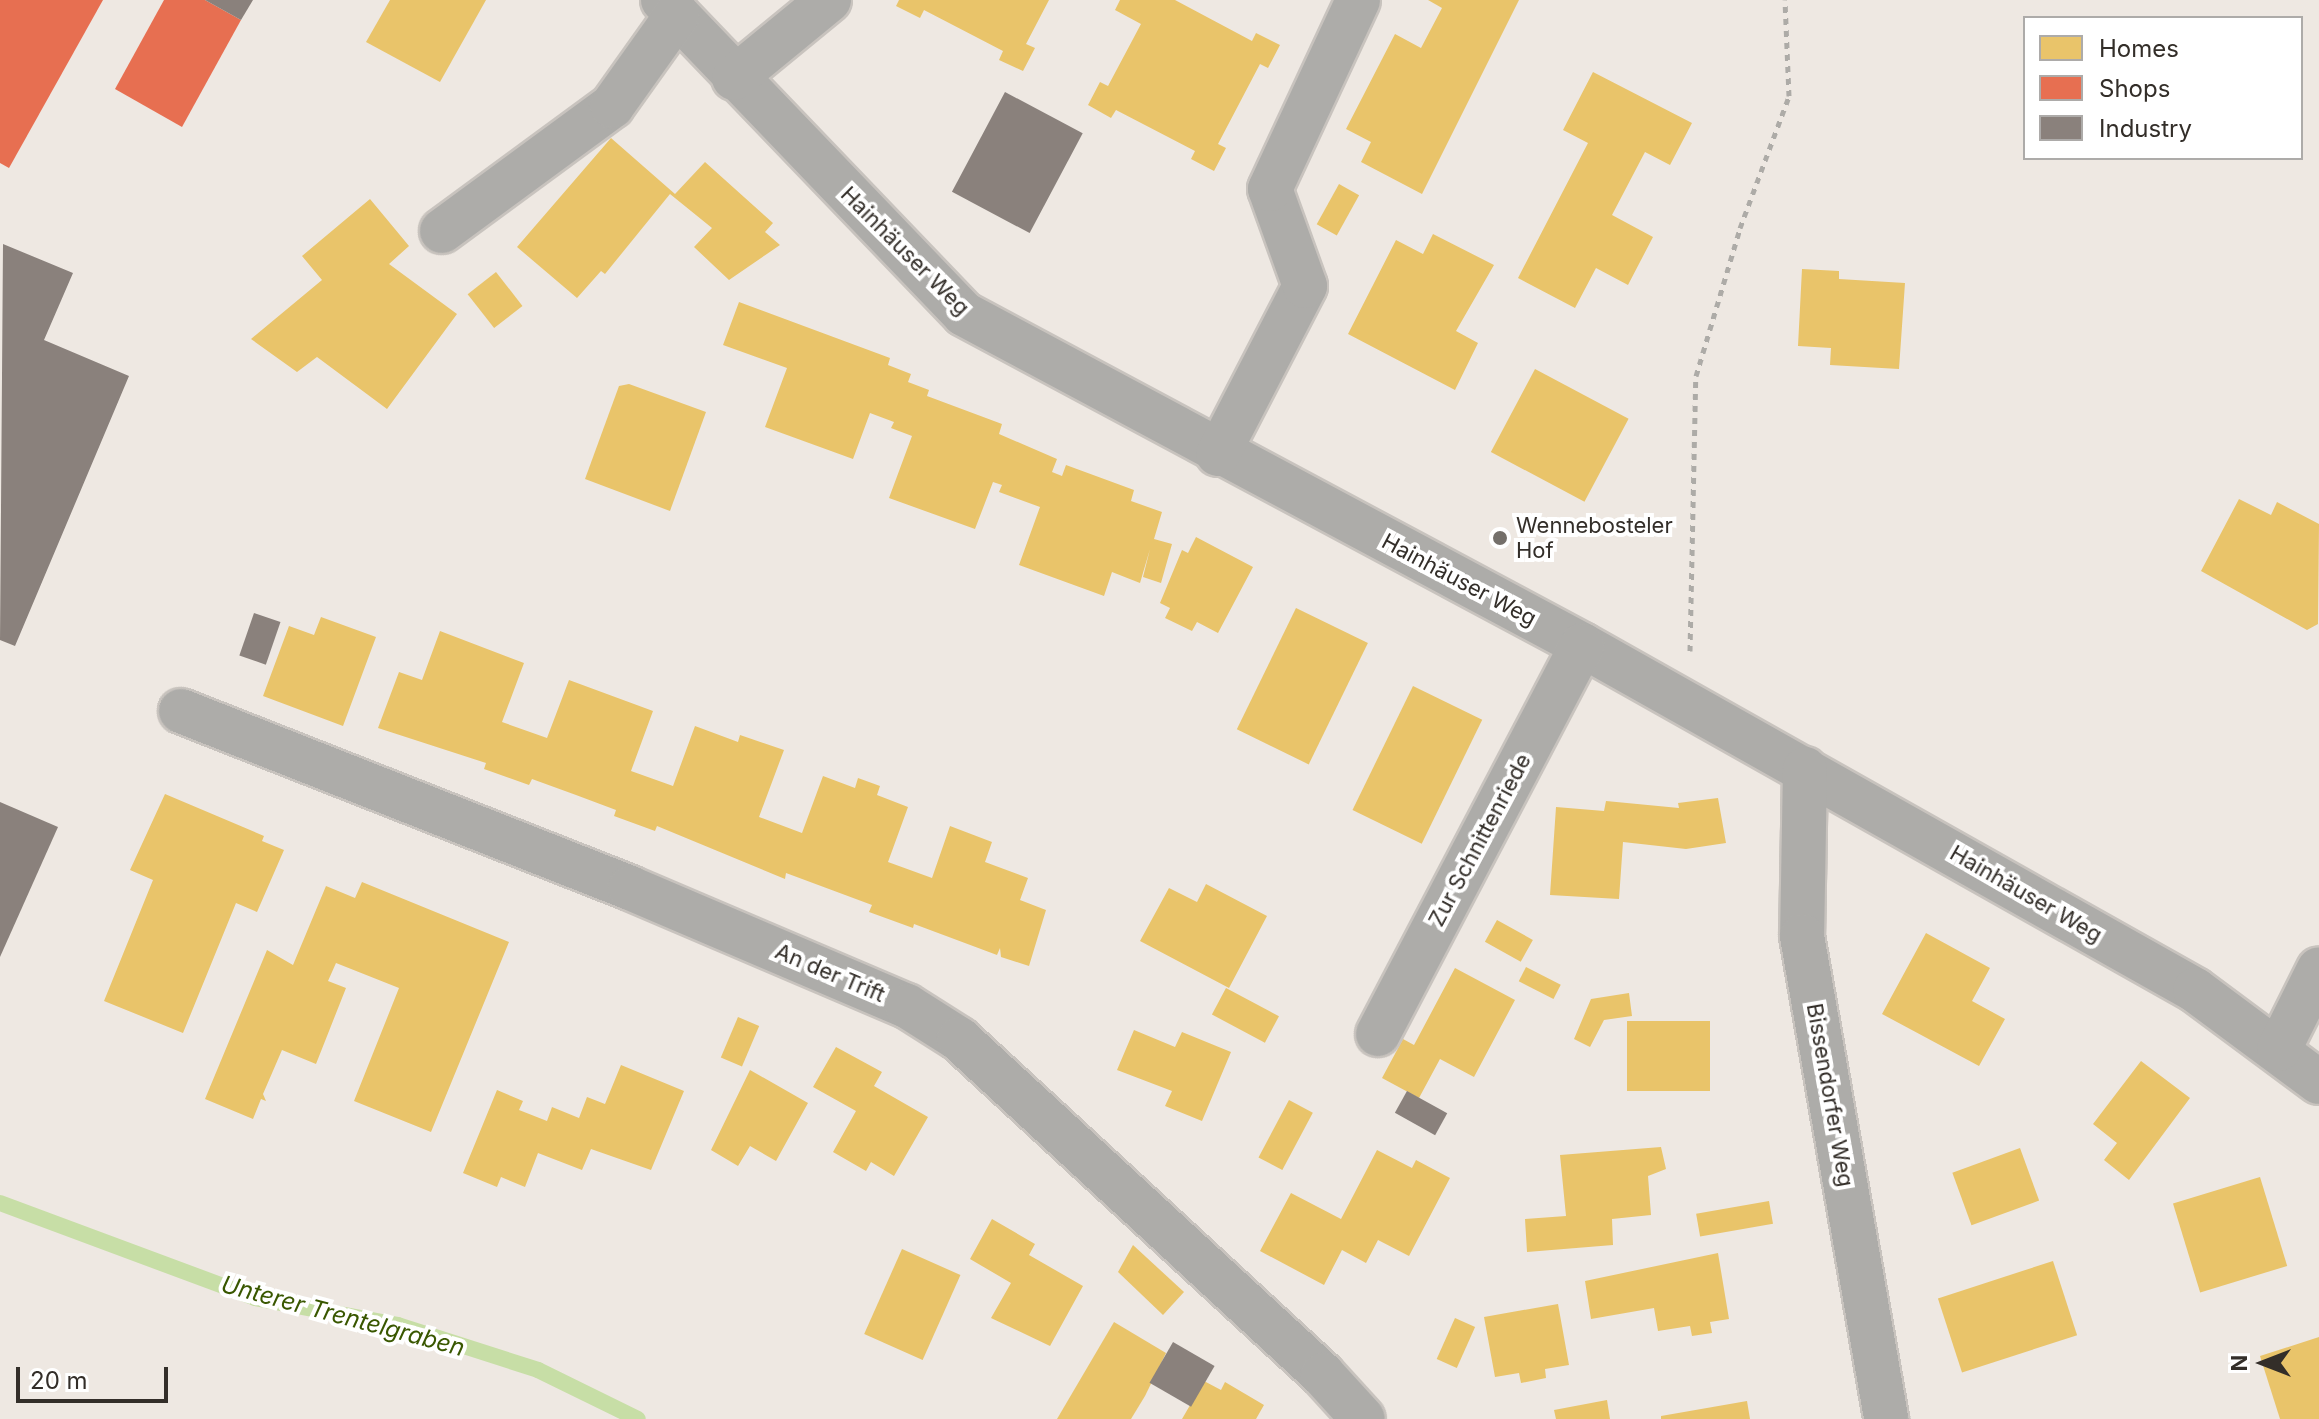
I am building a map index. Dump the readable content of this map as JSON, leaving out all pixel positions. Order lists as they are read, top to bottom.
{
  "streets": {
    "street": [
      "Hainhäuser Weg",
      "Zur Schnittenriede",
      "An der Trift",
      "Bissendorfer Weg"
    ]
  },
  "crossings": [
    ["Hainhäuser Weg", "Zur Schnittenriede"],
    ["Hainhäuser Weg", "Bissendorfer Weg"]
  ],
  "water": ["Unterer Trentelgraben"],
  "places": ["Wennebosteler Hof"],
  "legend": ["Homes", "Shops", "Industry"],
  "scale_bar": "20 m",
  "north": "left"
}
